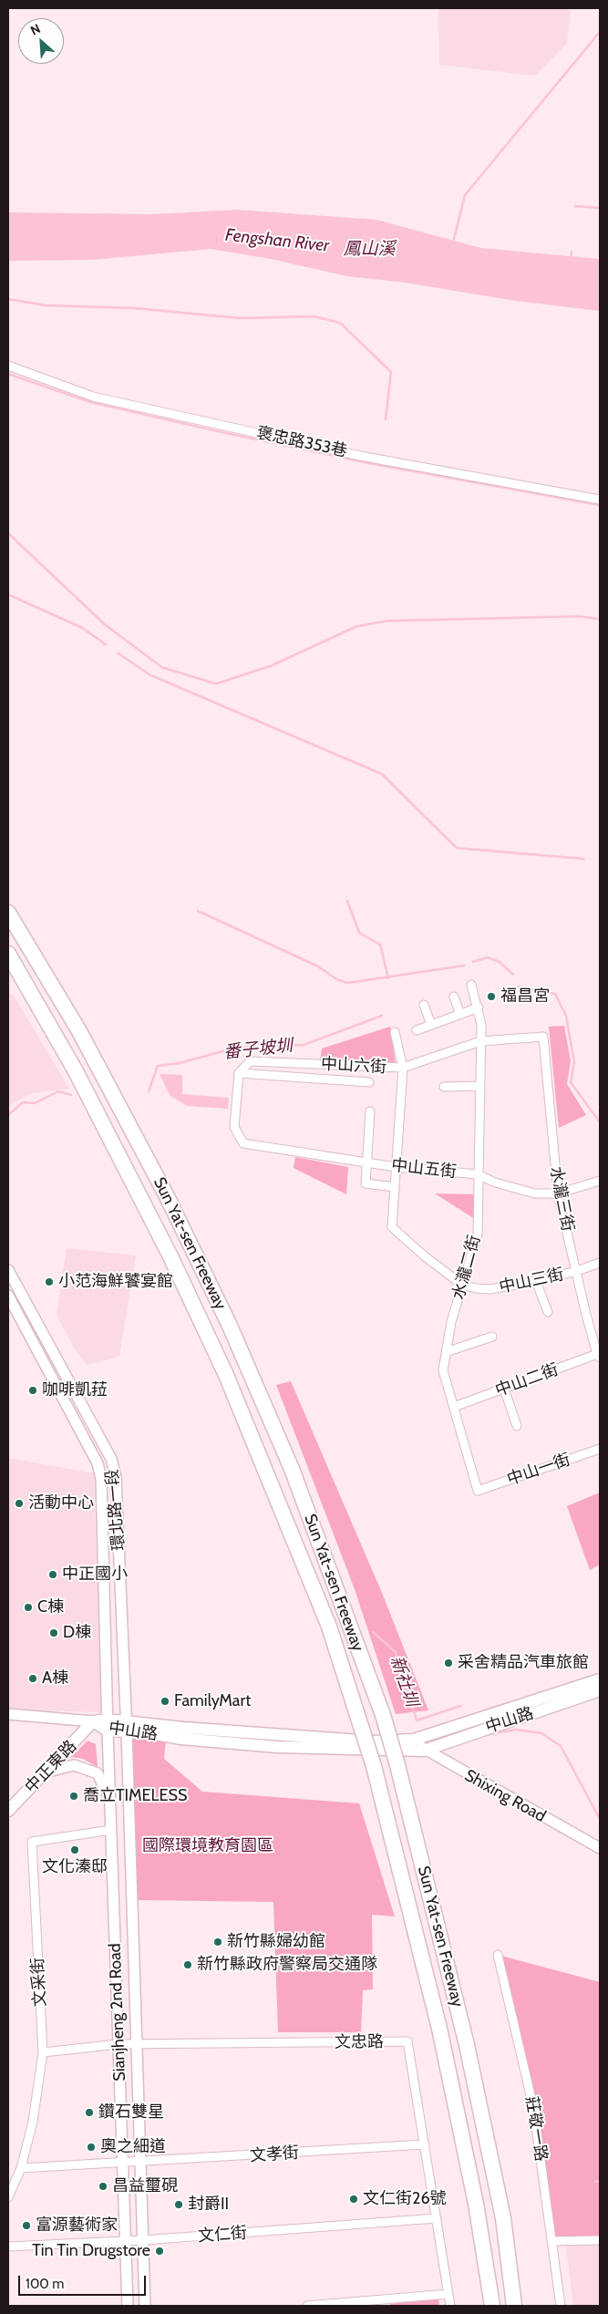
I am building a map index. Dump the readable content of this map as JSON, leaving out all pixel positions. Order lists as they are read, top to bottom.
{
  "streets": {
    "highway": ["Sun Yat-sen Freeway"],
    "main road": ["中山路", "中正東路"],
    "street": [
      "褒忠路353巷",
      "中山六街",
      "中山五街",
      "水瀧三街",
      "水瀧二街",
      "中山三街",
      "中山二街",
      "中山一街",
      "環北路一段",
      "Shixing Road",
      "文采街",
      "Sianjheng 2nd Road",
      "文忠路",
      "莊敬一路",
      "文孝街",
      "文仁街"
    ]
  },
  "crossings": [
    ["中山六街", "中山五街"],
    ["中山六街", "水瀧三街"],
    ["中山六街", "水瀧二街"],
    ["中山五街", "水瀧三街"],
    ["中山五街", "水瀧二街"],
    ["水瀧三街", "中山三街"],
    ["水瀧三街", "中山二街"],
    ["水瀧二街", "中山三街"],
    ["水瀧二街", "中山二街"],
    ["水瀧二街", "中山一街"],
    ["環北路一段", "中山路"],
    ["環北路一段", "Sianjheng 2nd Road"],
    ["中山路", "中正東路"],
    ["中山路", "Shixing Road"],
    ["中山路", "Sianjheng 2nd Road"],
    ["文采街", "Sianjheng 2nd Road"],
    ["文采街", "文忠路"],
    ["文采街", "文孝街"],
    ["Sianjheng 2nd Road", "文忠路"],
    ["Sianjheng 2nd Road", "文孝街"],
    ["Sianjheng 2nd Road", "文仁街"],
    ["文忠路", "文孝街"],
    ["文忠路", "文仁街"]
  ],
  "water": [
    "Fengshan River",
    "鳳山溪",
    "番子坡圳",
    "新社圳"
  ],
  "parks": ["國際環境教育園區"],
  "places": [
    "福昌宮",
    "小范海鮮饕宴館",
    "咖啡凱菈",
    "活動中心",
    "中正國小",
    "C棟",
    "D棟",
    "采舍精品汽車旅館",
    "A棟",
    "FamilyMart",
    "喬立TIMELESS",
    "文化溱邸",
    "新竹縣婦幼館",
    "新竹縣政府警察局交通隊",
    "鑽石雙星",
    "奧之細道",
    "昌益璽硯",
    "文仁街26號",
    "封爵II",
    "富源藝術家",
    "Tin Tin Drugstore"
  ],
  "scale_bar": "100 m",
  "north": "top left"
}
